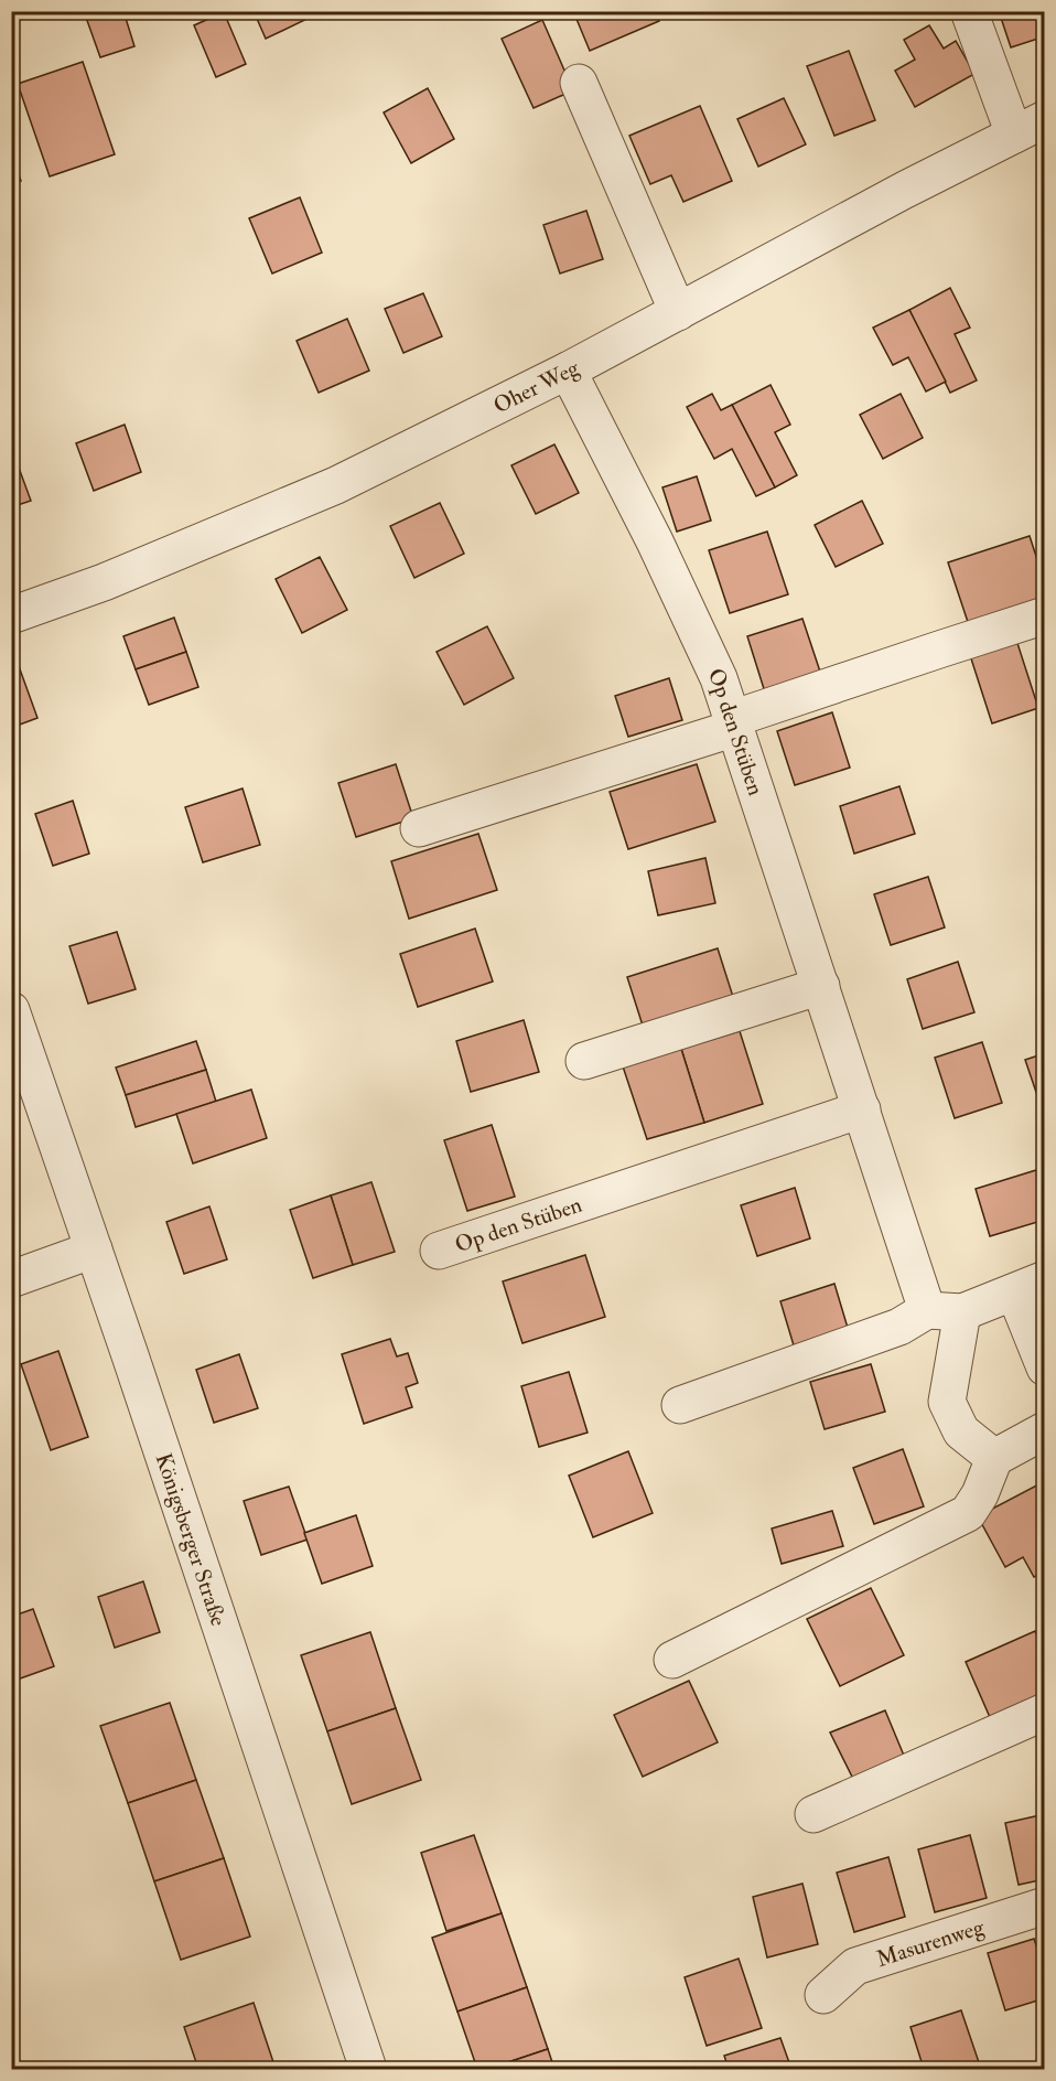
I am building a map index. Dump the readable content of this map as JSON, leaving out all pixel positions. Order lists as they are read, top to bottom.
{
  "streets": {
    "street": [
      "Oher Weg",
      "Op den Stüben",
      "Königsberger Straße",
      "Masurenweg"
    ]
  },
  "crossings": [
    ["Oher Weg", "Op den Stüben"]
  ]
}
